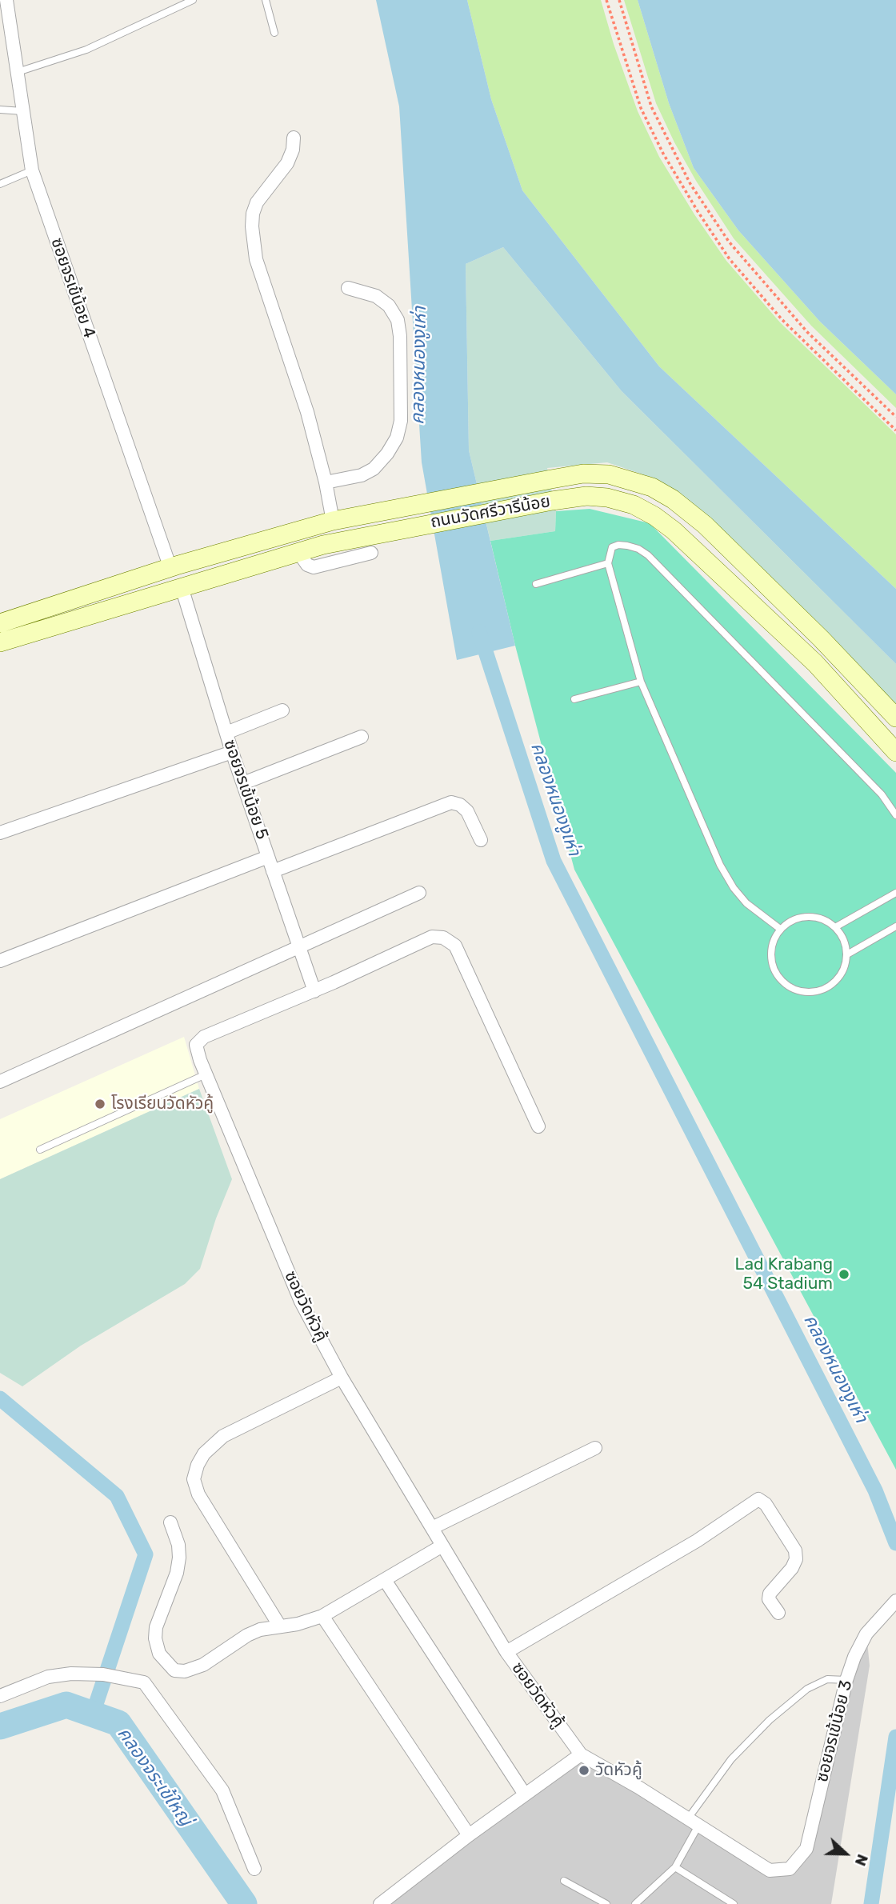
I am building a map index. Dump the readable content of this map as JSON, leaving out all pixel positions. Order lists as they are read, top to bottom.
{
  "streets": {
    "main road": ["ถนนวัดศรีวารีน้อย"],
    "street": [
      "ซอยจรเข้น้อย 4",
      "ซอยจรเข้น้อย 5",
      "ซอยวัดหัวคู้",
      "ซอยจรเข้น้อย 3"
    ]
  },
  "crossings": [
    ["ซอยจรเข้น้อย 4", "ถนนวัดศรีวารีน้อย"],
    ["ถนนวัดศรีวารีน้อย", "ซอยจรเข้น้อย 5"],
    ["ซอยจรเข้น้อย 5", "ซอยวัดหัวคู้"],
    ["ซอยวัดหัวคู้", "ซอยจรเข้น้อย 3"]
  ],
  "water": ["คลองหนองงูเห่า", "คลองจระเข้ใหญ่"],
  "places": ["โรงเรียนวัดหัวคู้", "Lad Krabang 54 Stadium", "วัดหัวคู้"],
  "north": "right"
}
